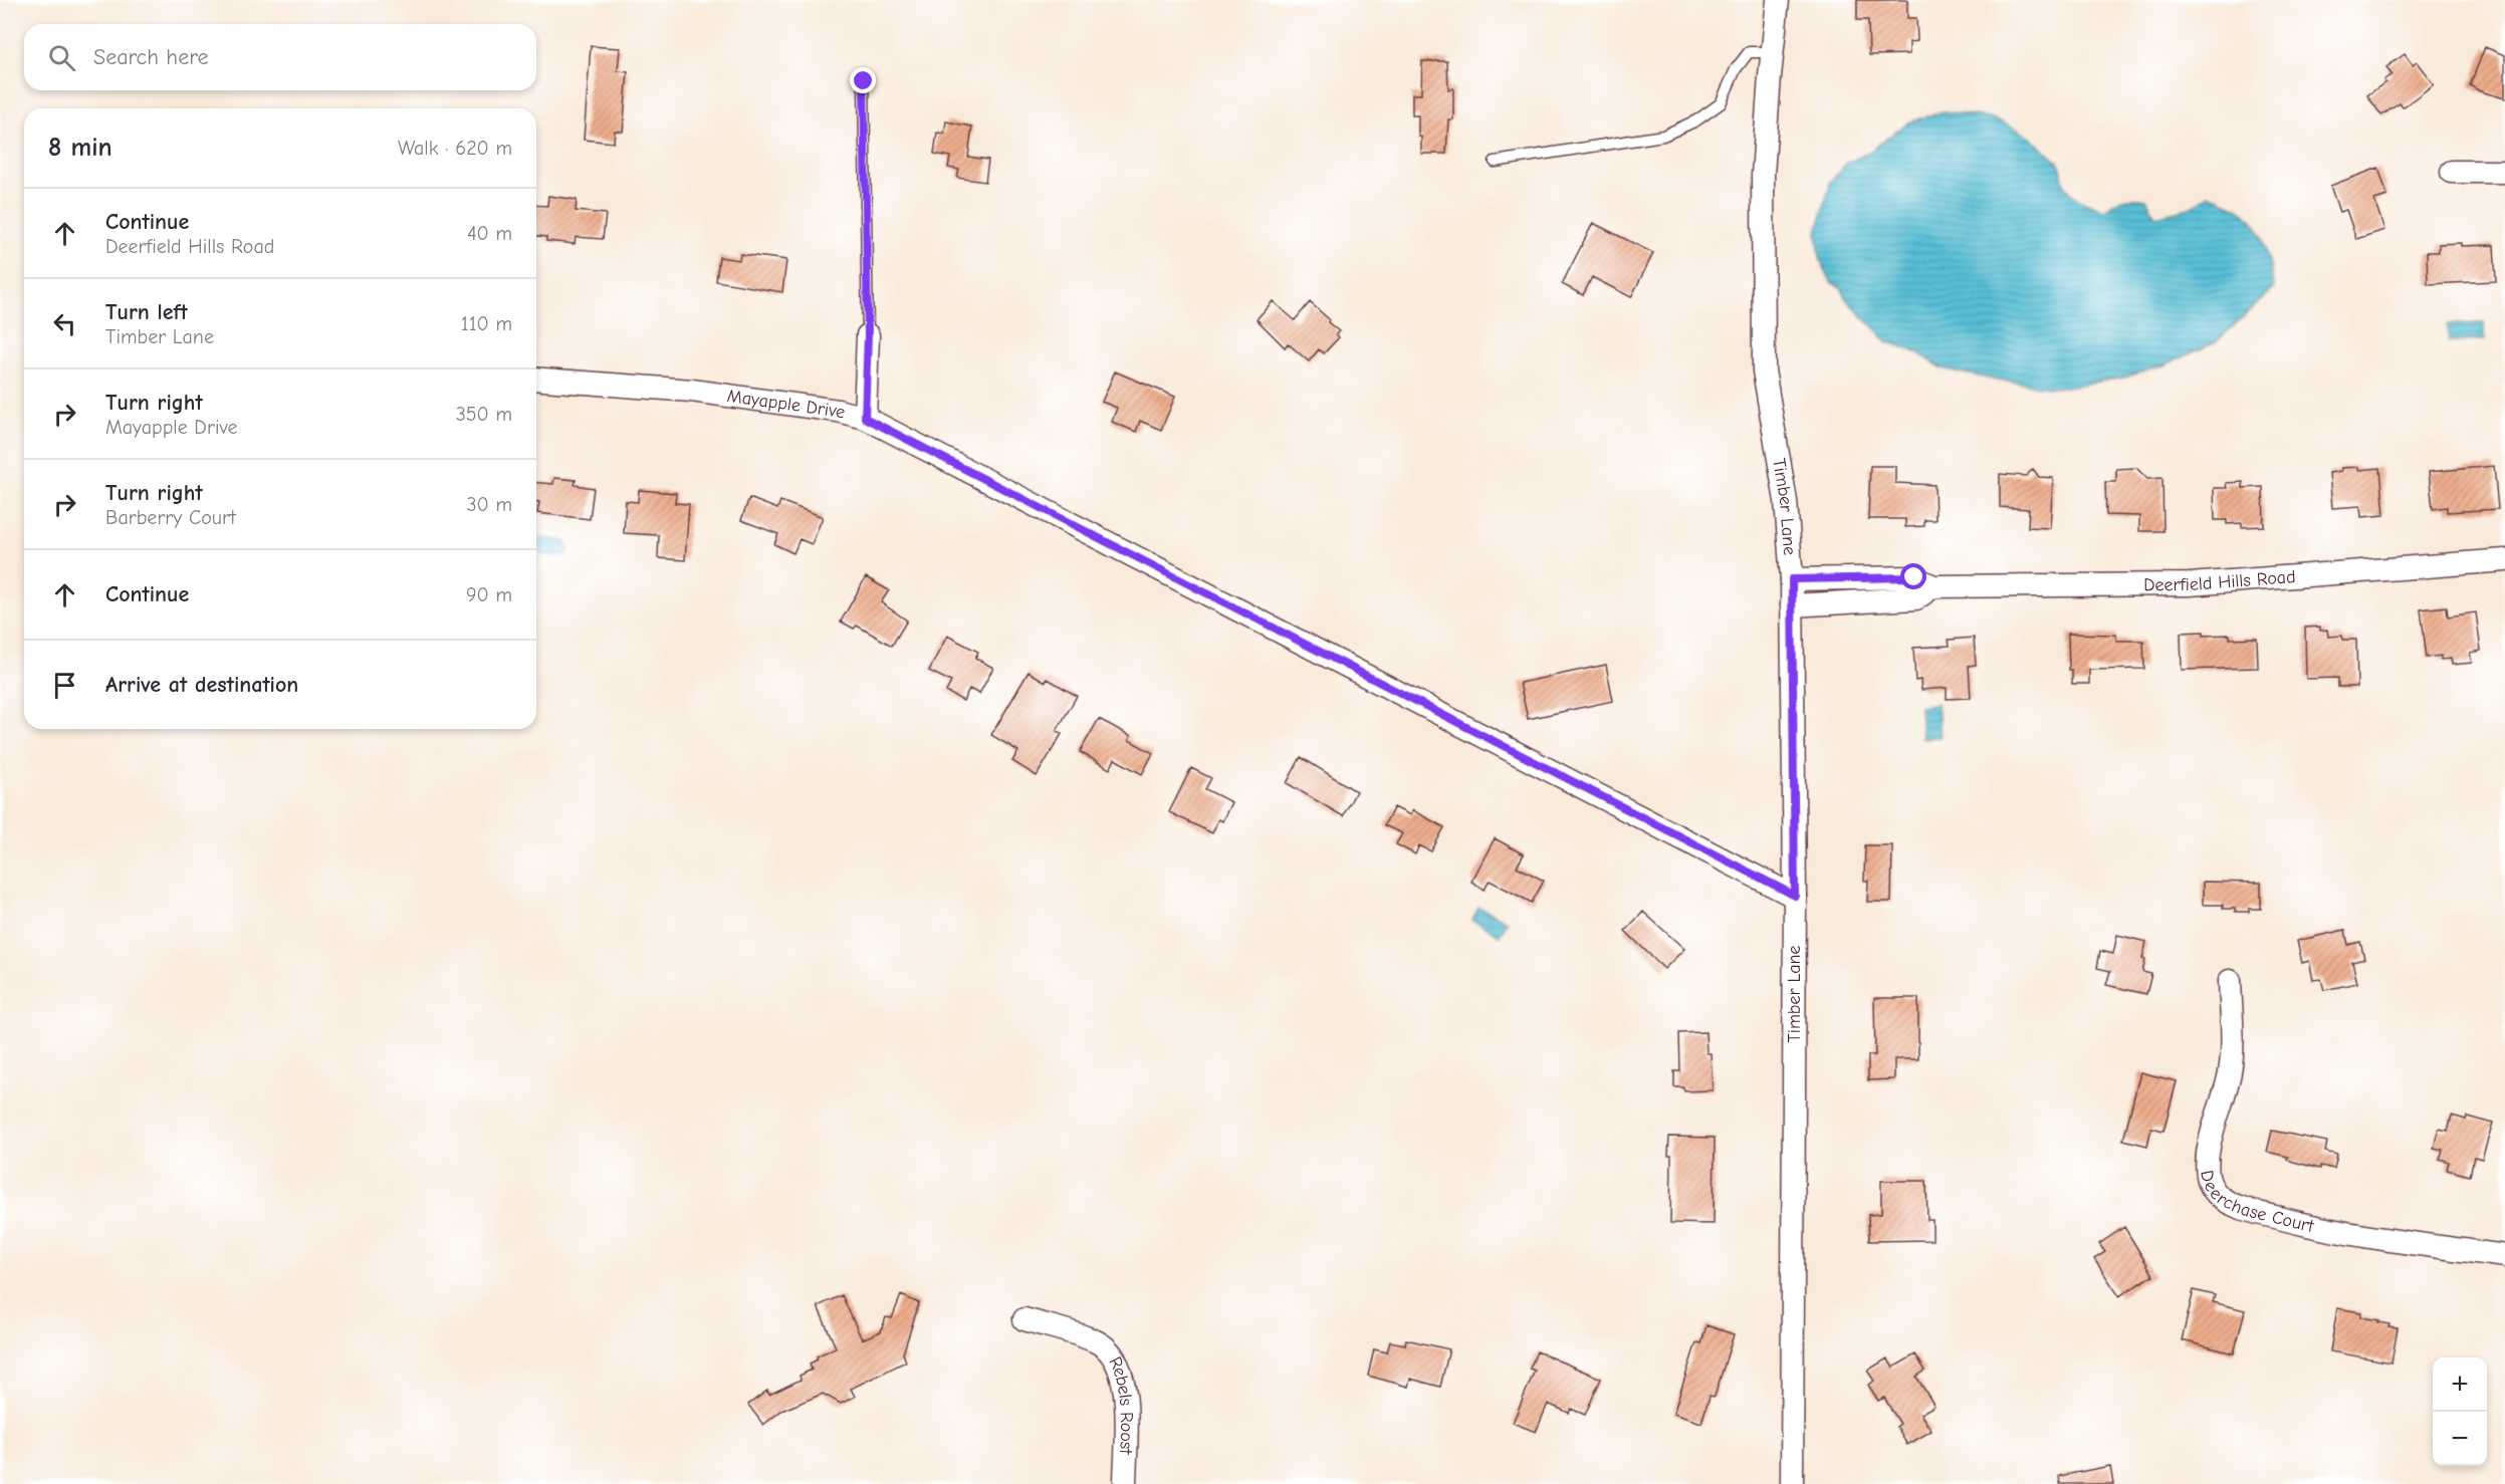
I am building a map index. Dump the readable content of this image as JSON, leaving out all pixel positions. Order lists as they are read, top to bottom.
{
  "streets": {
    "street": [
      "Mayapple Drive",
      "Timber Lane",
      "Deerfield Hills Road",
      "Deerchase Court",
      "Rebels Roost"
    ]
  },
  "crossings": [
    ["Mayapple Drive", "Timber Lane"],
    ["Timber Lane", "Deerfield Hills Road"]
  ],
  "page": {
    "search": "Search here",
    "heading": ["8 min", "Walk · 620 m"],
    "list": [
      ["Continue", "Deerfield Hills Road", "40 m"],
      ["Turn left", "Timber Lane", "110 m"],
      ["Turn right", "Mayapple Drive", "350 m"],
      ["Turn right", "Barberry Court", "30 m"],
      ["Continue", "90 m"],
      "Arrive at destination"
    ],
    "map_buttons": ["+", "−"]
  }
}
